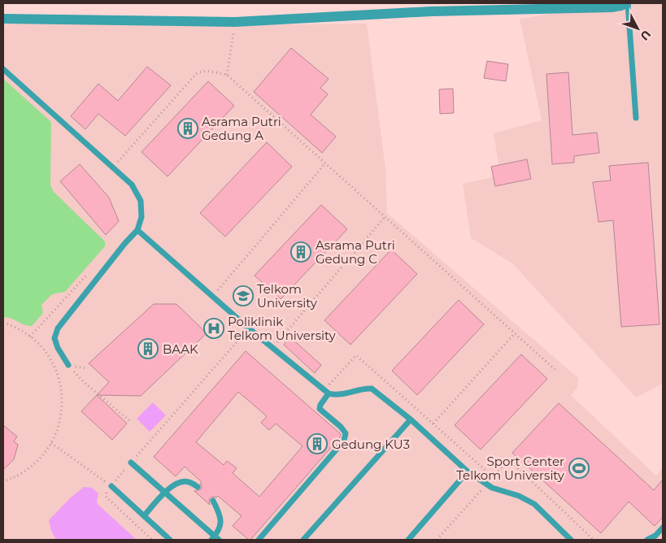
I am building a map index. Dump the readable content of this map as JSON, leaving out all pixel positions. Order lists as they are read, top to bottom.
{
  "places": {
    "building": [
      "Asrama Putri Gedung A",
      "Asrama Putri Gedung C",
      "BAAK",
      "Gedung KU3"
    ],
    "school or university": ["Telkom University"],
    "hospital": ["Poliklinik Telkom University"],
    "sports": ["Sport Center Telkom University"]
  },
  "north": "bottom right"
}
